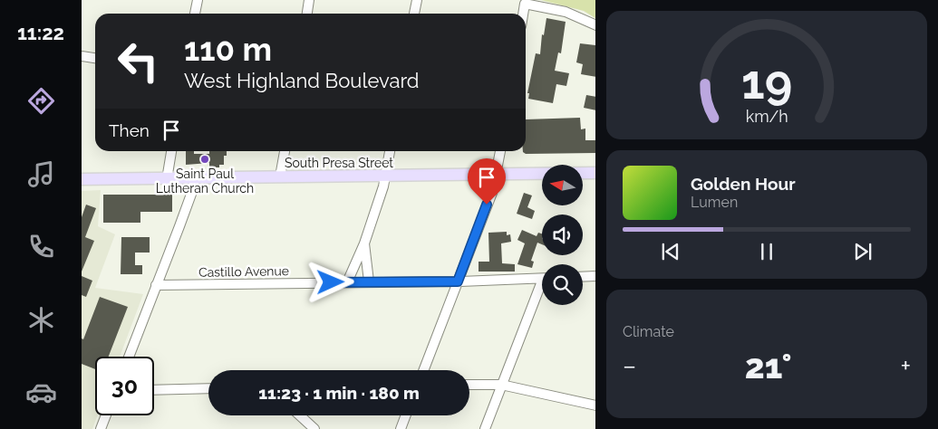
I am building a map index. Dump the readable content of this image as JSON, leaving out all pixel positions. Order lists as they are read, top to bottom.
{
  "streets": {
    "main road": ["South Presa Street"],
    "street": ["Castillo Avenue"]
  },
  "places": ["Saint Paul Lutheran Church"],
  "north": "left",
  "page": {
    "tabs": "11:22",
    "turn": ["110 m", "West Highland Boulevard"],
    "then": "Then",
    "song": ["Golden Hour", "Lumen"],
    "tile": "Climate",
    "heat": ["−", "21°", "+"],
    "limit": "30",
    "trip": "11:23 · 1 min · 180 m",
    "gauge": ["19", "km/h"]
  }
}
